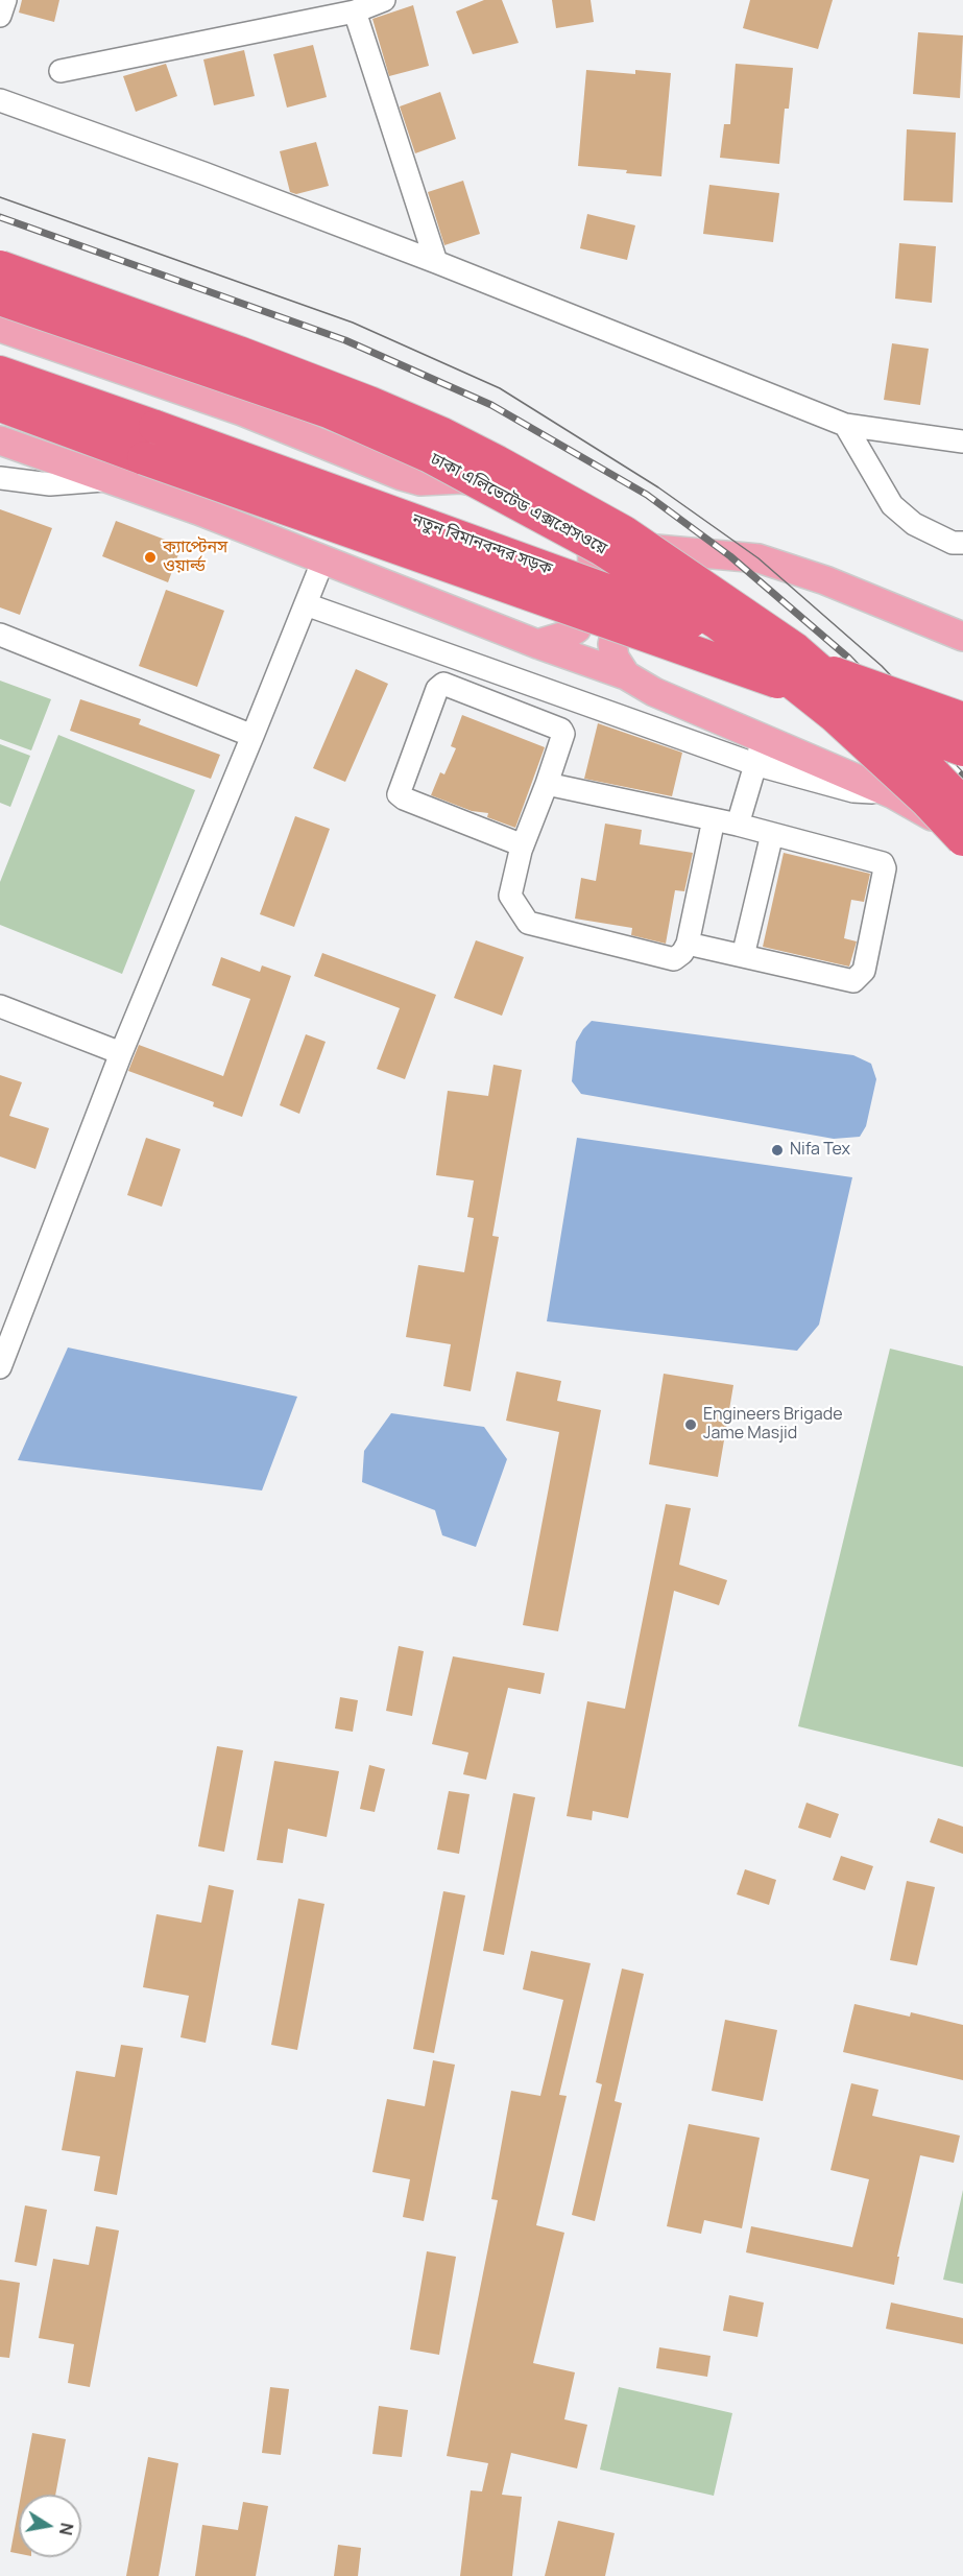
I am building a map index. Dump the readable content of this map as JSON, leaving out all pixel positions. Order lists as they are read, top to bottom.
{
  "streets": {
    "highway": ["ঢাকা এলিভেটেড এক্সপ্রেসওয়ে", "নতুন বিমানবন্দর সড়ক"]
  },
  "places": ["ক্যাপ্টেনস ওয়ার্ল্ড", "Nifa Tex", "Engineers Brigade Jame Masjid"],
  "north": "right"
}
